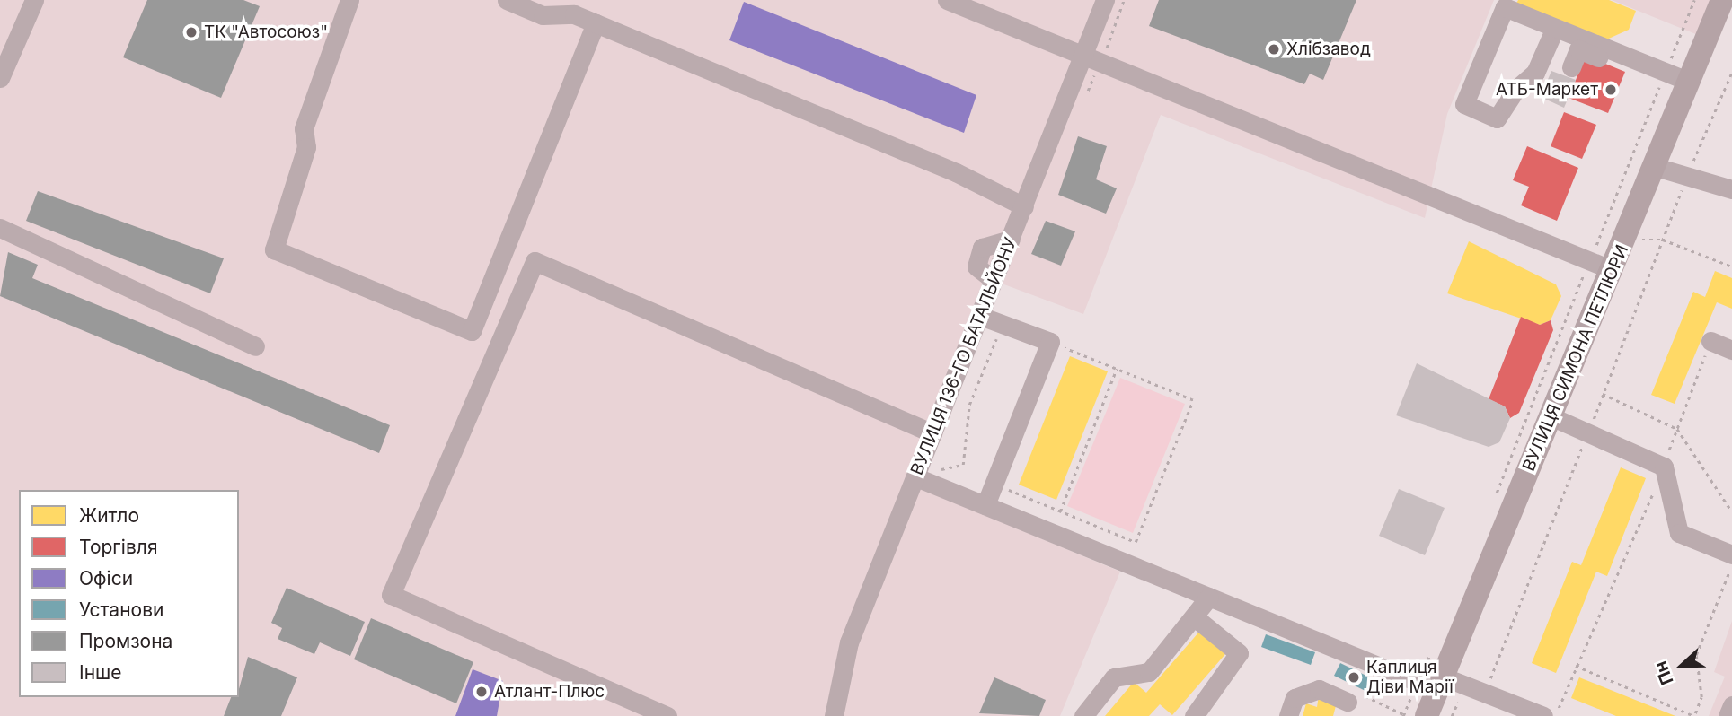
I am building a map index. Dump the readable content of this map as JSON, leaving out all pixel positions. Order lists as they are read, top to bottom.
{
  "streets": {
    "main road": ["ВУЛИЦЯ СИМОНА ПЕТЛЮРИ"],
    "street": ["ВУЛИЦЯ 136-ГО БАТАЛЬЙОНУ"]
  },
  "places": [
    "ТК \"Автосоюз\"",
    "Хлібзавод",
    "АТБ-Маркет",
    "Каплиця Діви Марії",
    "Атлант-Плюс"
  ],
  "legend": [
    "Житло",
    "Торгівля",
    "Офіси",
    "Установи",
    "Промзона",
    "Інше"
  ],
  "north": "left"
}
